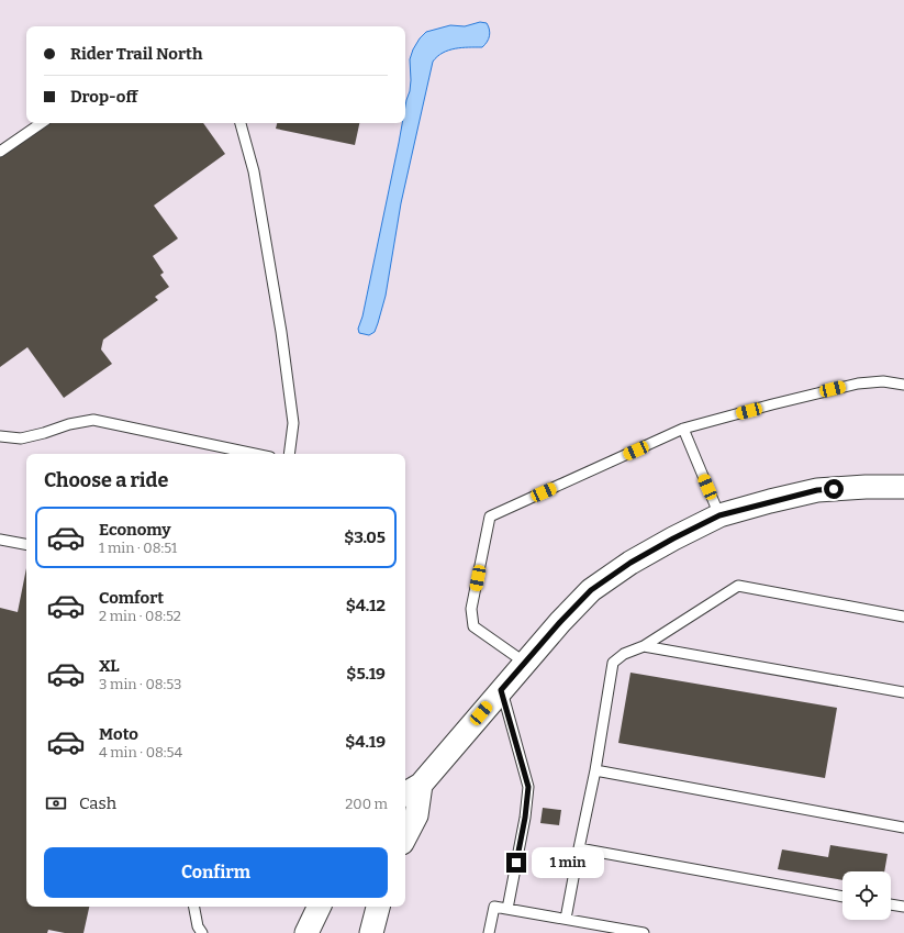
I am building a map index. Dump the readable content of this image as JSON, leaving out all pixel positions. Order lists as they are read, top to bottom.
{
  "page": {
    "banner": ["Rider Trail North", "Drop-off"],
    "heading": "Choose a ride",
    "list": [
      {
        "name": "Economy",
        "note": "1 min · 08:51",
        "value": "$3.05"
      },
      {
        "name": "Comfort",
        "note": "2 min · 08:52",
        "value": "$4.12"
      },
      {
        "name": "XL",
        "note": "3 min · 08:53",
        "value": "$5.19"
      },
      {
        "name": "Moto",
        "note": "4 min · 08:54",
        "value": "$4.19"
      }
    ],
    "pay": ["Cash", "200 m"],
    "buttons": "Confirm",
    "bubble": "1 min"
  }
}
